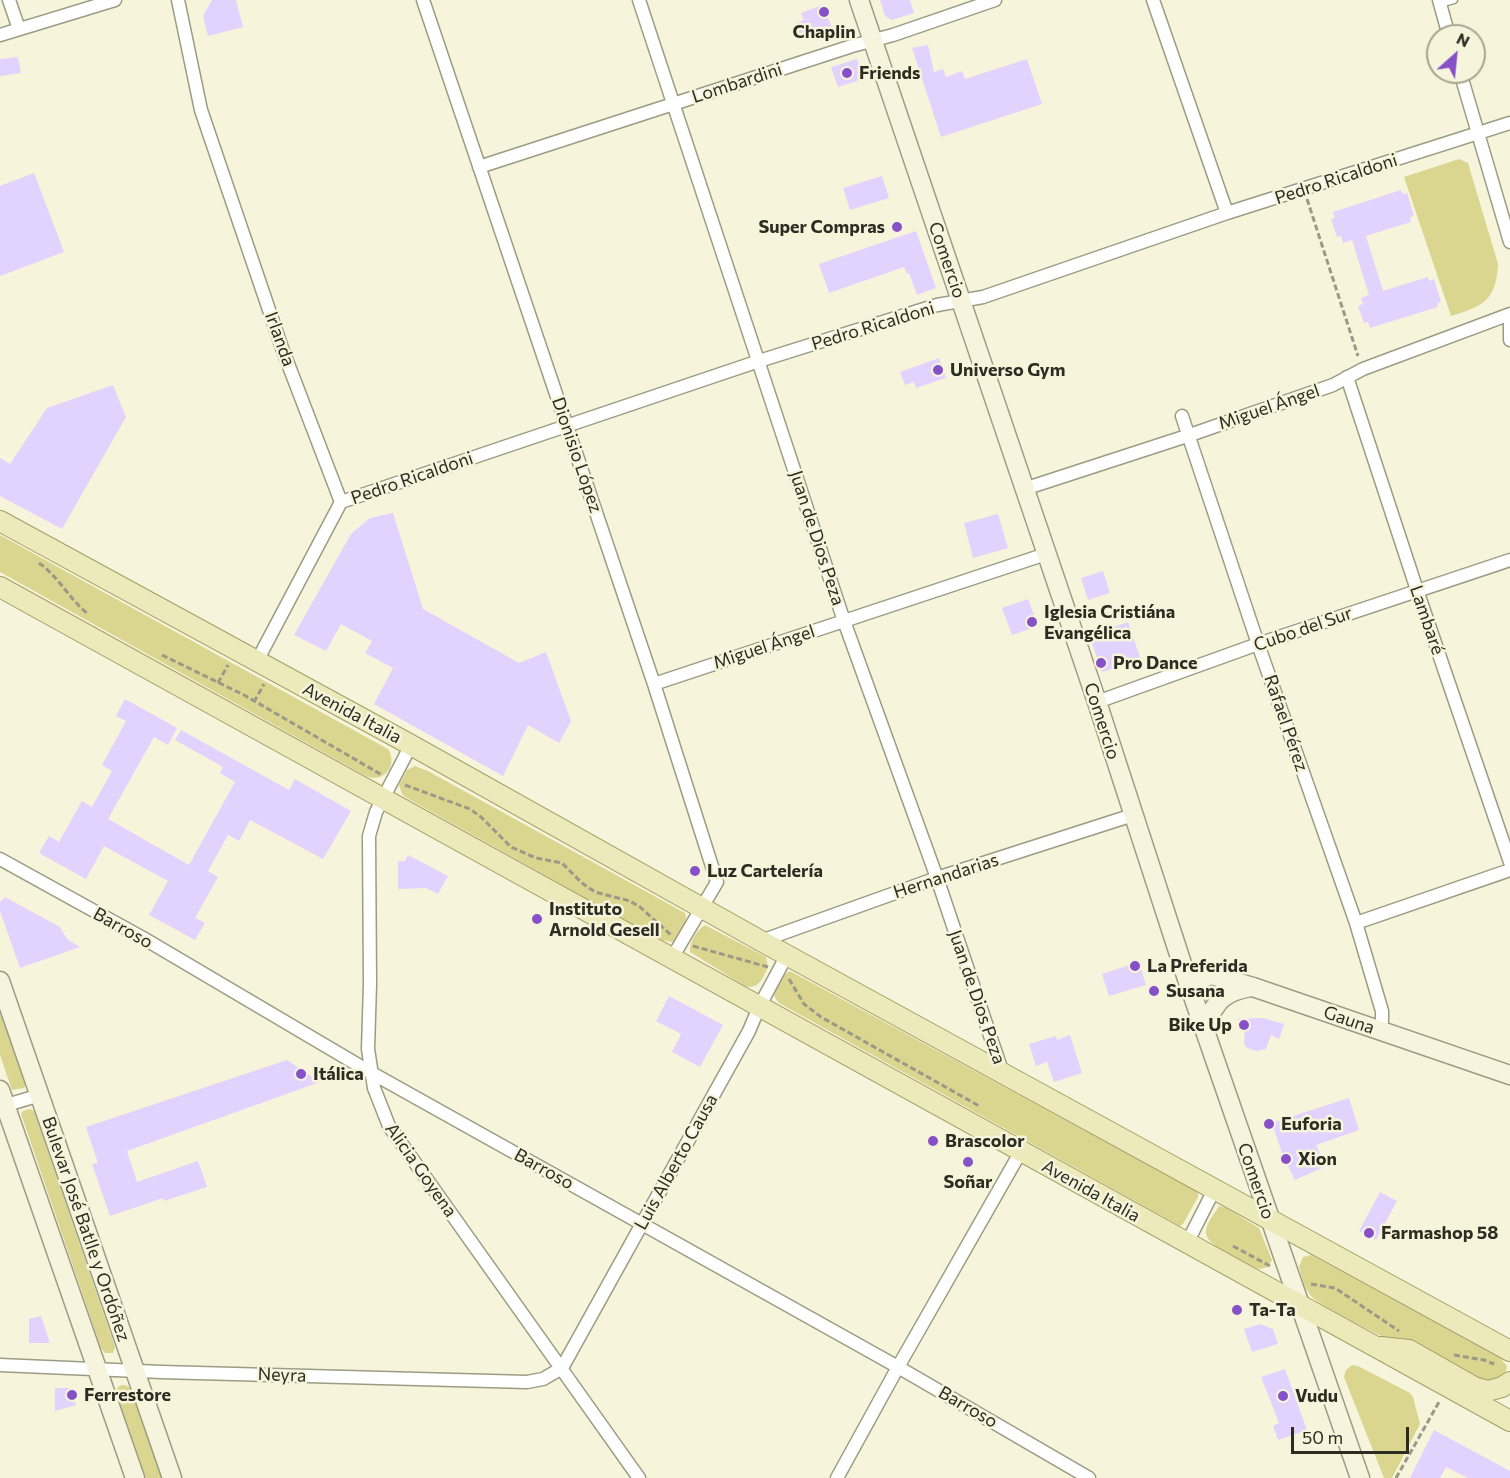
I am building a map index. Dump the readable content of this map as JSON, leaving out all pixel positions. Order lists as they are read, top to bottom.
{
  "streets": {
    "main road": ["Avenida Italia"],
    "street": [
      "Lombardini",
      "Pedro Ricaldoni",
      "Comercio",
      "Irlanda",
      "Miguel Ángel",
      "Dionisio López",
      "Juan de Dios Peza",
      "Lambaré",
      "Cubo del Sur",
      "Rafael Pérez",
      "Hernandarias",
      "Barroso",
      "Gauna",
      "Luis Alberto Causa",
      "Alicia Goyena",
      "Bulevar José Batlle y Ordóñez",
      "Neyra"
    ]
  },
  "crossings": [
    ["Lombardini", "Comercio"],
    ["Lombardini", "Dionisio López"],
    ["Lombardini", "Juan de Dios Peza"],
    ["Pedro Ricaldoni", "Comercio"],
    ["Pedro Ricaldoni", "Irlanda"],
    ["Pedro Ricaldoni", "Dionisio López"],
    ["Pedro Ricaldoni", "Juan de Dios Peza"],
    ["Comercio", "Miguel Ángel"],
    ["Comercio", "Cubo del Sur"],
    ["Comercio", "Avenida Italia"],
    ["Comercio", "Hernandarias"],
    ["Comercio", "Gauna"],
    ["Miguel Ángel", "Dionisio López"],
    ["Miguel Ángel", "Juan de Dios Peza"],
    ["Miguel Ángel", "Lambaré"],
    ["Miguel Ángel", "Rafael Pérez"],
    ["Dionisio López", "Avenida Italia"],
    ["Juan de Dios Peza", "Avenida Italia"],
    ["Juan de Dios Peza", "Hernandarias"],
    ["Lambaré", "Cubo del Sur"],
    ["Cubo del Sur", "Rafael Pérez"],
    ["Avenida Italia", "Hernandarias"],
    ["Avenida Italia", "Luis Alberto Causa"],
    ["Avenida Italia", "Alicia Goyena"],
    ["Rafael Pérez", "Gauna"],
    ["Barroso", "Luis Alberto Causa"],
    ["Barroso", "Alicia Goyena"],
    ["Luis Alberto Causa", "Alicia Goyena"],
    ["Luis Alberto Causa", "Neyra"],
    ["Alicia Goyena", "Neyra"],
    ["Bulevar José Batlle y Ordóñez", "Neyra"]
  ],
  "places": [
    "Chaplin",
    "Friends",
    "Super Compras",
    "Universo Gym",
    "Iglesia Cristiána Evangélica",
    "Pro Dance",
    "Luz Cartelería",
    "Instituto Arnold Gesell",
    "La Preferida",
    "Susana",
    "Bike Up",
    "Itálica",
    "Euforia",
    "Brascolor",
    "Xion",
    "Soñar",
    "Farmashop 58",
    "Ta-Ta",
    "Ferrestore",
    "Vudu"
  ],
  "scale_bar": "50 m",
  "north": "top right"
}
